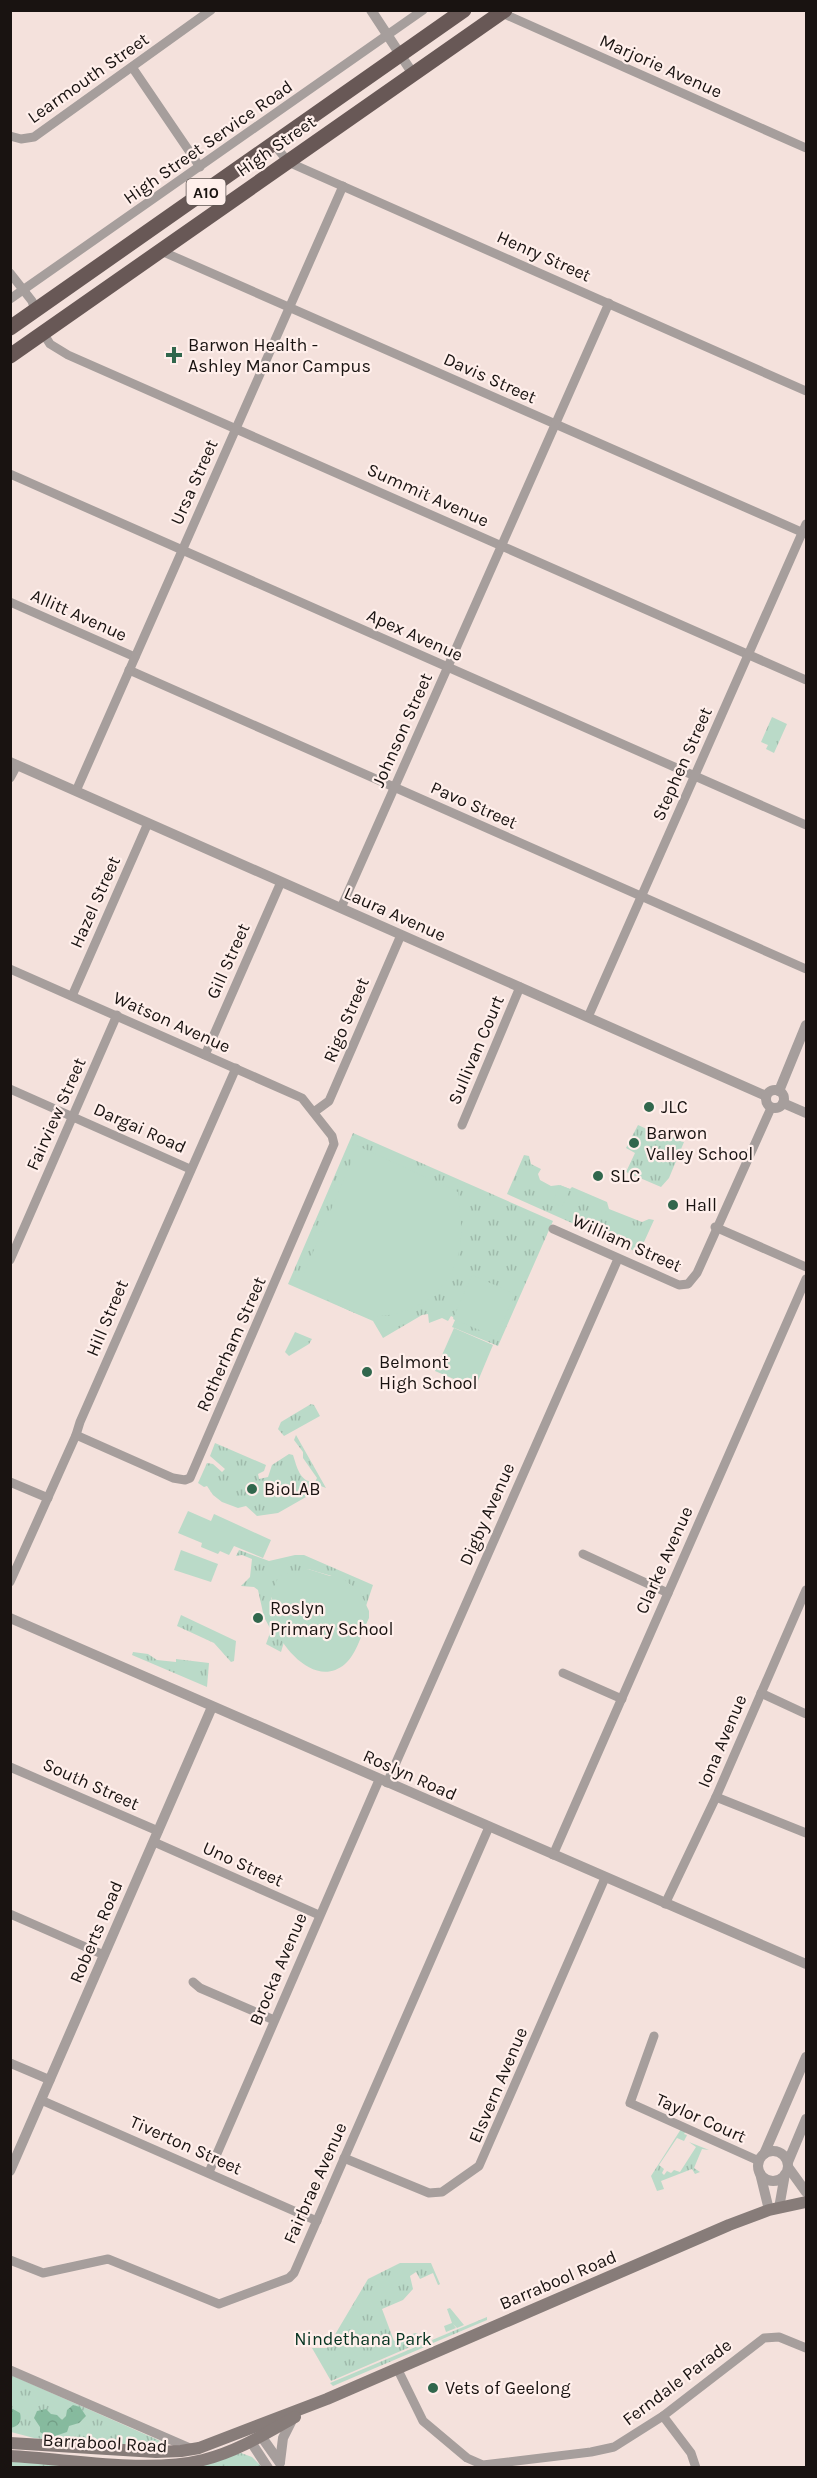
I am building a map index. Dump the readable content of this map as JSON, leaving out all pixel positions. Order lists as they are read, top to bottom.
{
  "streets": {
    "highway": ["High Street", "A10"],
    "main road": ["Barrabool Road"],
    "street": [
      "Marjorie Avenue",
      "Learmouth Street",
      "High Street Service Road",
      "Henry Street",
      "Davis Street",
      "Ursa Street",
      "Summit Avenue",
      "Allitt Avenue",
      "Apex Avenue",
      "Johnson Street",
      "Stephen Street",
      "Pavo Street",
      "Hazel Street",
      "Laura Avenue",
      "Gill Street",
      "Rigo Street",
      "Watson Avenue",
      "Sullivan Court",
      "Fairview Street",
      "Dargai Road",
      "William Street",
      "Hill Street",
      "Rotherham Street",
      "Digby Avenue",
      "Clarke Avenue",
      "Iona Avenue",
      "Roslyn Road",
      "South Street",
      "Uno Street",
      "Roberts Road",
      "Brocka Avenue",
      "Elsvern Avenue",
      "Taylor Court",
      "Tiverton Street",
      "Fairbrae Avenue",
      "Ferndale Parade"
    ]
  },
  "crossings": [
    ["Marjorie Avenue", "High Street"],
    ["High Street", "Henry Street"],
    ["High Street", "Davis Street"],
    ["High Street", "Summit Avenue"],
    ["Henry Street", "Ursa Street"],
    ["Henry Street", "Johnson Street"],
    ["Davis Street", "Ursa Street"],
    ["Davis Street", "Johnson Street"],
    ["Davis Street", "Stephen Street"],
    ["Ursa Street", "Summit Avenue"],
    ["Ursa Street", "Allitt Avenue"],
    ["Ursa Street", "Apex Avenue"],
    ["Ursa Street", "Pavo Street"],
    ["Ursa Street", "Laura Avenue"],
    ["Summit Avenue", "Johnson Street"],
    ["Summit Avenue", "Stephen Street"],
    ["Apex Avenue", "Johnson Street"],
    ["Apex Avenue", "Stephen Street"],
    ["Johnson Street", "Pavo Street"],
    ["Johnson Street", "Laura Avenue"],
    ["Stephen Street", "Pavo Street"],
    ["Stephen Street", "Laura Avenue"],
    ["Hazel Street", "Laura Avenue"],
    ["Hazel Street", "Watson Avenue"],
    ["Laura Avenue", "Gill Street"],
    ["Laura Avenue", "Rigo Street"],
    ["Laura Avenue", "Sullivan Court"],
    ["Gill Street", "Watson Avenue"],
    ["Rigo Street", "Watson Avenue"],
    ["Rigo Street", "Rotherham Street"],
    ["Watson Avenue", "Fairview Street"],
    ["Watson Avenue", "Hill Street"],
    ["Watson Avenue", "Rotherham Street"],
    ["Fairview Street", "Dargai Road"],
    ["Dargai Road", "Hill Street"],
    ["William Street", "Digby Avenue"],
    ["Hill Street", "Rotherham Street"],
    ["Digby Avenue", "Roslyn Road"],
    ["Digby Avenue", "Brocka Avenue"],
    ["Clarke Avenue", "Roslyn Road"],
    ["Iona Avenue", "Roslyn Road"],
    ["Roslyn Road", "Roberts Road"],
    ["Roslyn Road", "Brocka Avenue"],
    ["Roslyn Road", "Elsvern Avenue"],
    ["Roslyn Road", "Fairbrae Avenue"],
    ["South Street", "Roberts Road"],
    ["Uno Street", "Roberts Road"],
    ["Uno Street", "Brocka Avenue"],
    ["Roberts Road", "Tiverton Street"],
    ["Brocka Avenue", "Tiverton Street"],
    ["Elsvern Avenue", "Fairbrae Avenue"],
    ["Tiverton Street", "Fairbrae Avenue"],
    ["Barrabool Road", "Ferndale Parade"]
  ],
  "parks": ["Nindethana Park"],
  "places": {
    "health": ["Barwon Health - Ashley Manor Campus"],
    "other": [
      "JLC",
      "Barwon Valley School",
      "SLC",
      "Hall",
      "Belmont High School",
      "BioLAB",
      "Roslyn Primary School",
      "Vets of Geelong"
    ]
  }
}
